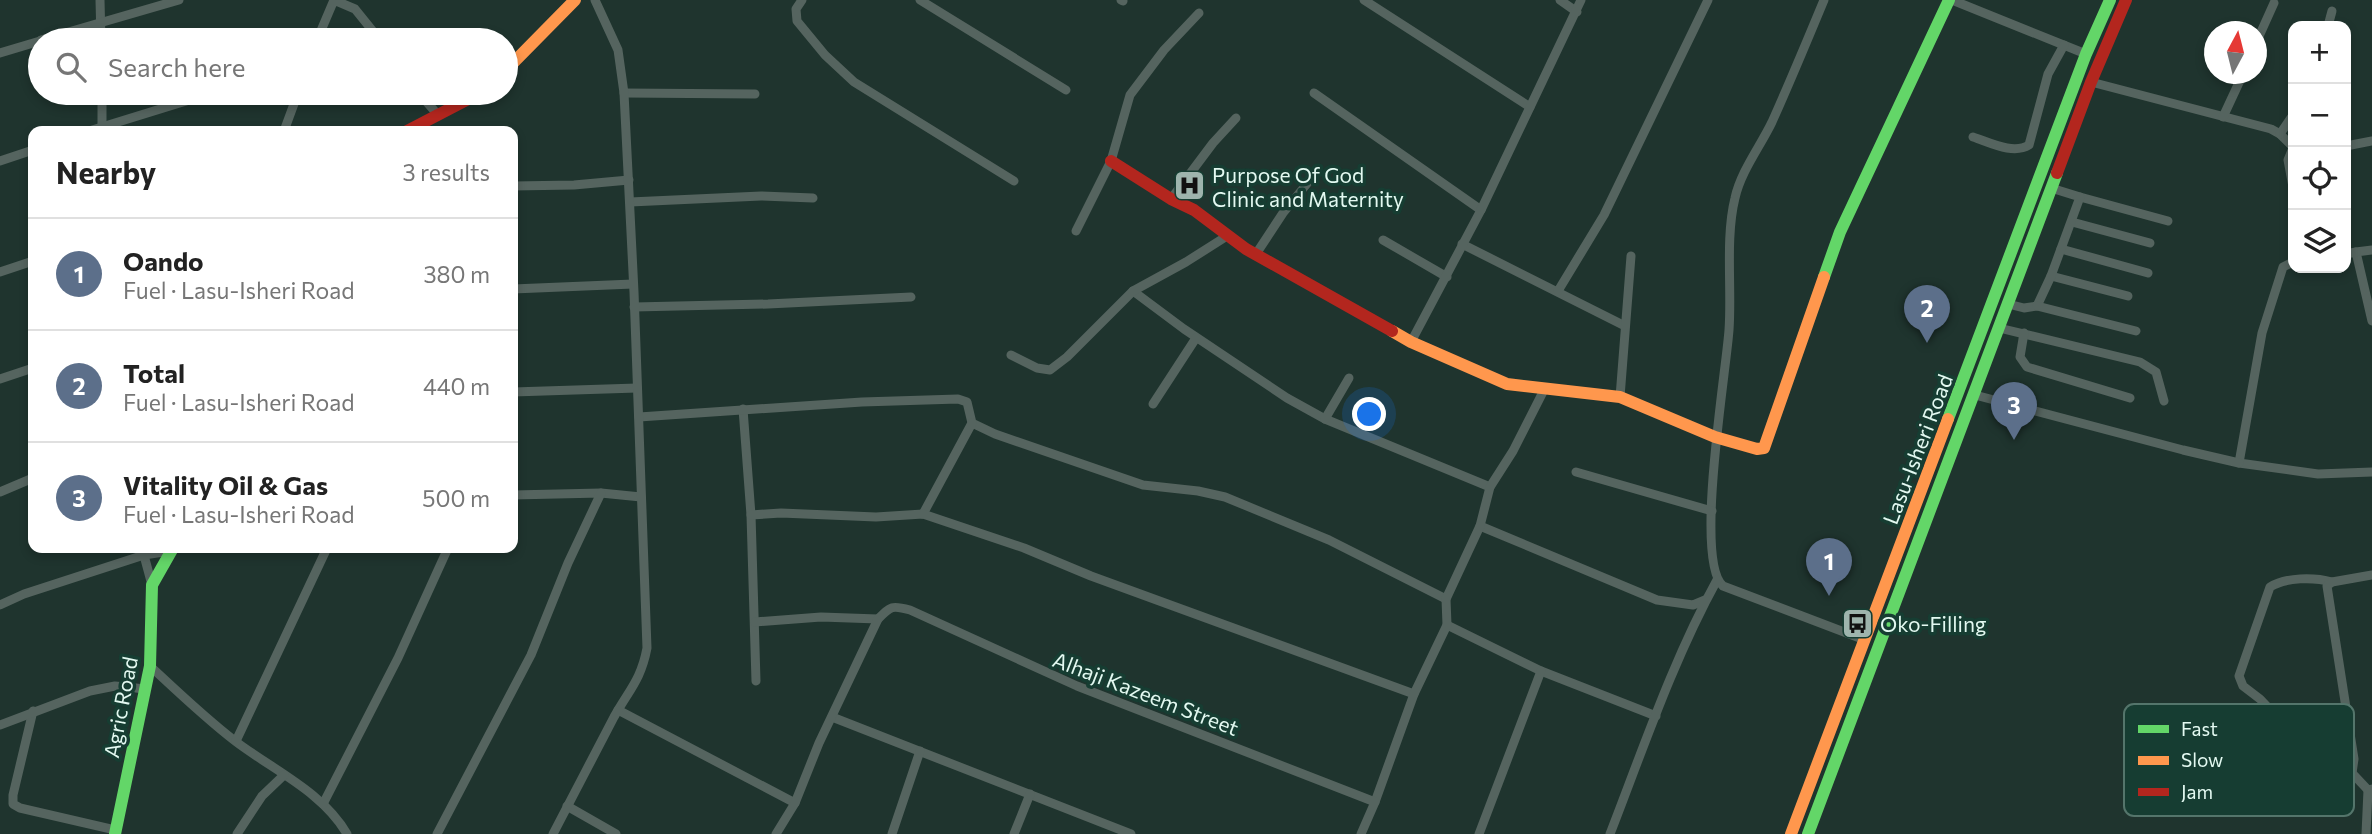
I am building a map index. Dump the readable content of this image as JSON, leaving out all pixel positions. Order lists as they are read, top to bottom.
{
  "streets": {
    "main road": ["Lasu-Isheri Road", "Agric Road"],
    "street": ["Alhaji Kazeem Street"]
  },
  "places": {
    "hospital": ["Purpose Of God Clinic and Maternity"],
    "bus stop": ["Oko-Filling"]
  },
  "legend": ["Fast", "Slow", "Jam"],
  "north": "top",
  "page": {
    "map_buttons": ["+", "−"],
    "search": "Search here",
    "heading": ["Nearby", "3 results"],
    "list": [
      {
        "mark": "1",
        "name": "Oando",
        "note": "Fuel · Lasu-Isheri Road",
        "value": "380 m"
      },
      {
        "mark": "2",
        "name": "Total",
        "note": "Fuel · Lasu-Isheri Road",
        "value": "440 m"
      },
      {
        "mark": "3",
        "name": "Vitality Oil & Gas",
        "note": "Fuel · Lasu-Isheri Road",
        "value": "500 m"
      }
    ],
    "pins": ["2", "3", "1"]
  }
}
